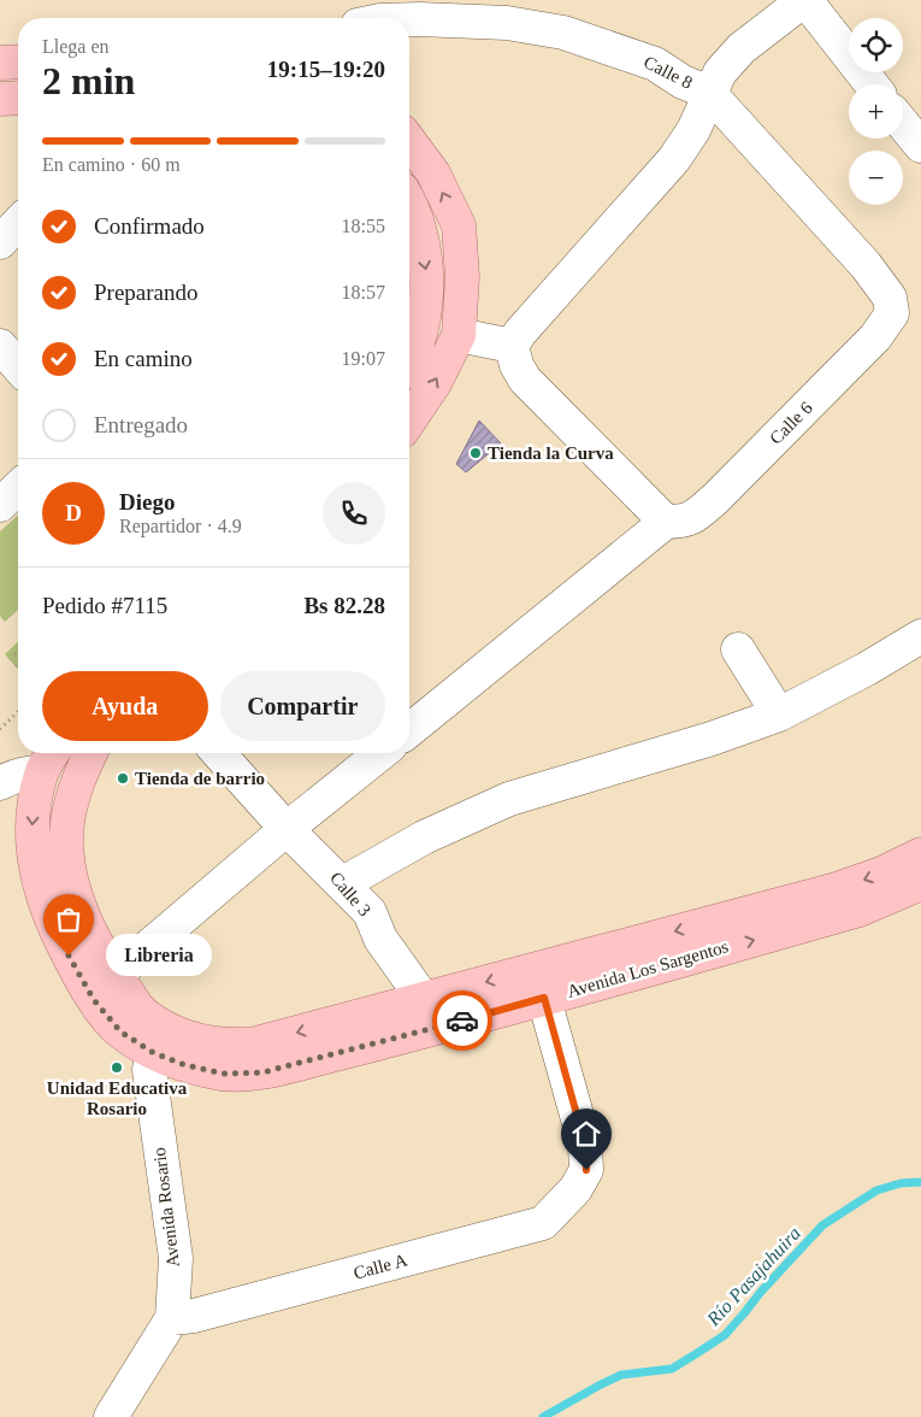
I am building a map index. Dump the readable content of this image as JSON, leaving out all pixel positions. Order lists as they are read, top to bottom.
{
  "streets": {
    "main road": ["Avenida Los Sargentos"],
    "street": [
      "Calle 8",
      "Calle 6",
      "Calle 3",
      "Avenida Rosario",
      "Calle A"
    ]
  },
  "crossings": [
    ["Calle 8", "Calle 6"],
    ["Calle 3", "Avenida Los Sargentos"],
    ["Avenida Los Sargentos", "Avenida Rosario"],
    ["Avenida Los Sargentos", "Calle A"],
    ["Avenida Rosario", "Calle A"]
  ],
  "water": ["Río Pasajahuira"],
  "places": [
    "Tienda la Curva",
    "Tienda de barrio",
    "Libreria",
    "Unidad Educativa Rosario"
  ],
  "page": {
    "map_buttons": ["+", "−"],
    "heading": ["2 min", "Llega en", "19:15–19:20"],
    "panel": [
      "Diego",
      "Repartidor · 4.9",
      "Pedido #7115",
      "Bs 82.28"
    ],
    "bar": "En camino · 60 m",
    "list": [
      ["Confirmado", "18:55"],
      ["Preparando", "18:57"],
      ["En camino", "19:07"],
      "Entregado"
    ],
    "round": "D",
    "buttons": ["Ayuda", "Compartir"],
    "bubble": "Libreria"
  }
}
